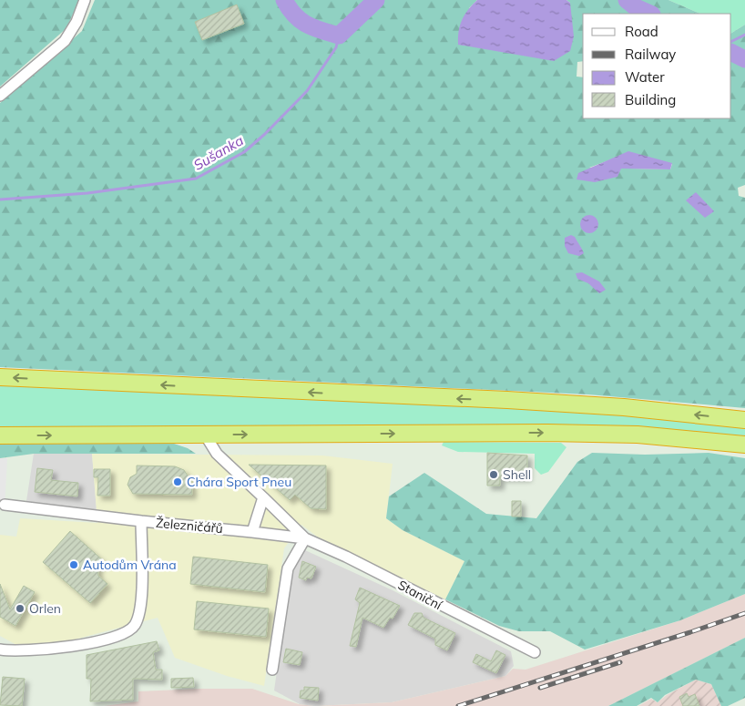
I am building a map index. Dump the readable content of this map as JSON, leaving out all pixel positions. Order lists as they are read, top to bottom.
{
  "streets": {
    "street": ["Železničářů", "Staniční"]
  },
  "crossings": [
    ["Železničářů", "Staniční"]
  ],
  "water": ["Sušanka"],
  "places": [
    "Shell",
    "Chára Sport Pneu",
    "Autodům Vrána",
    "Orlen"
  ],
  "legend": [
    "Road",
    "Railway",
    "Water",
    "Building"
  ]
}
